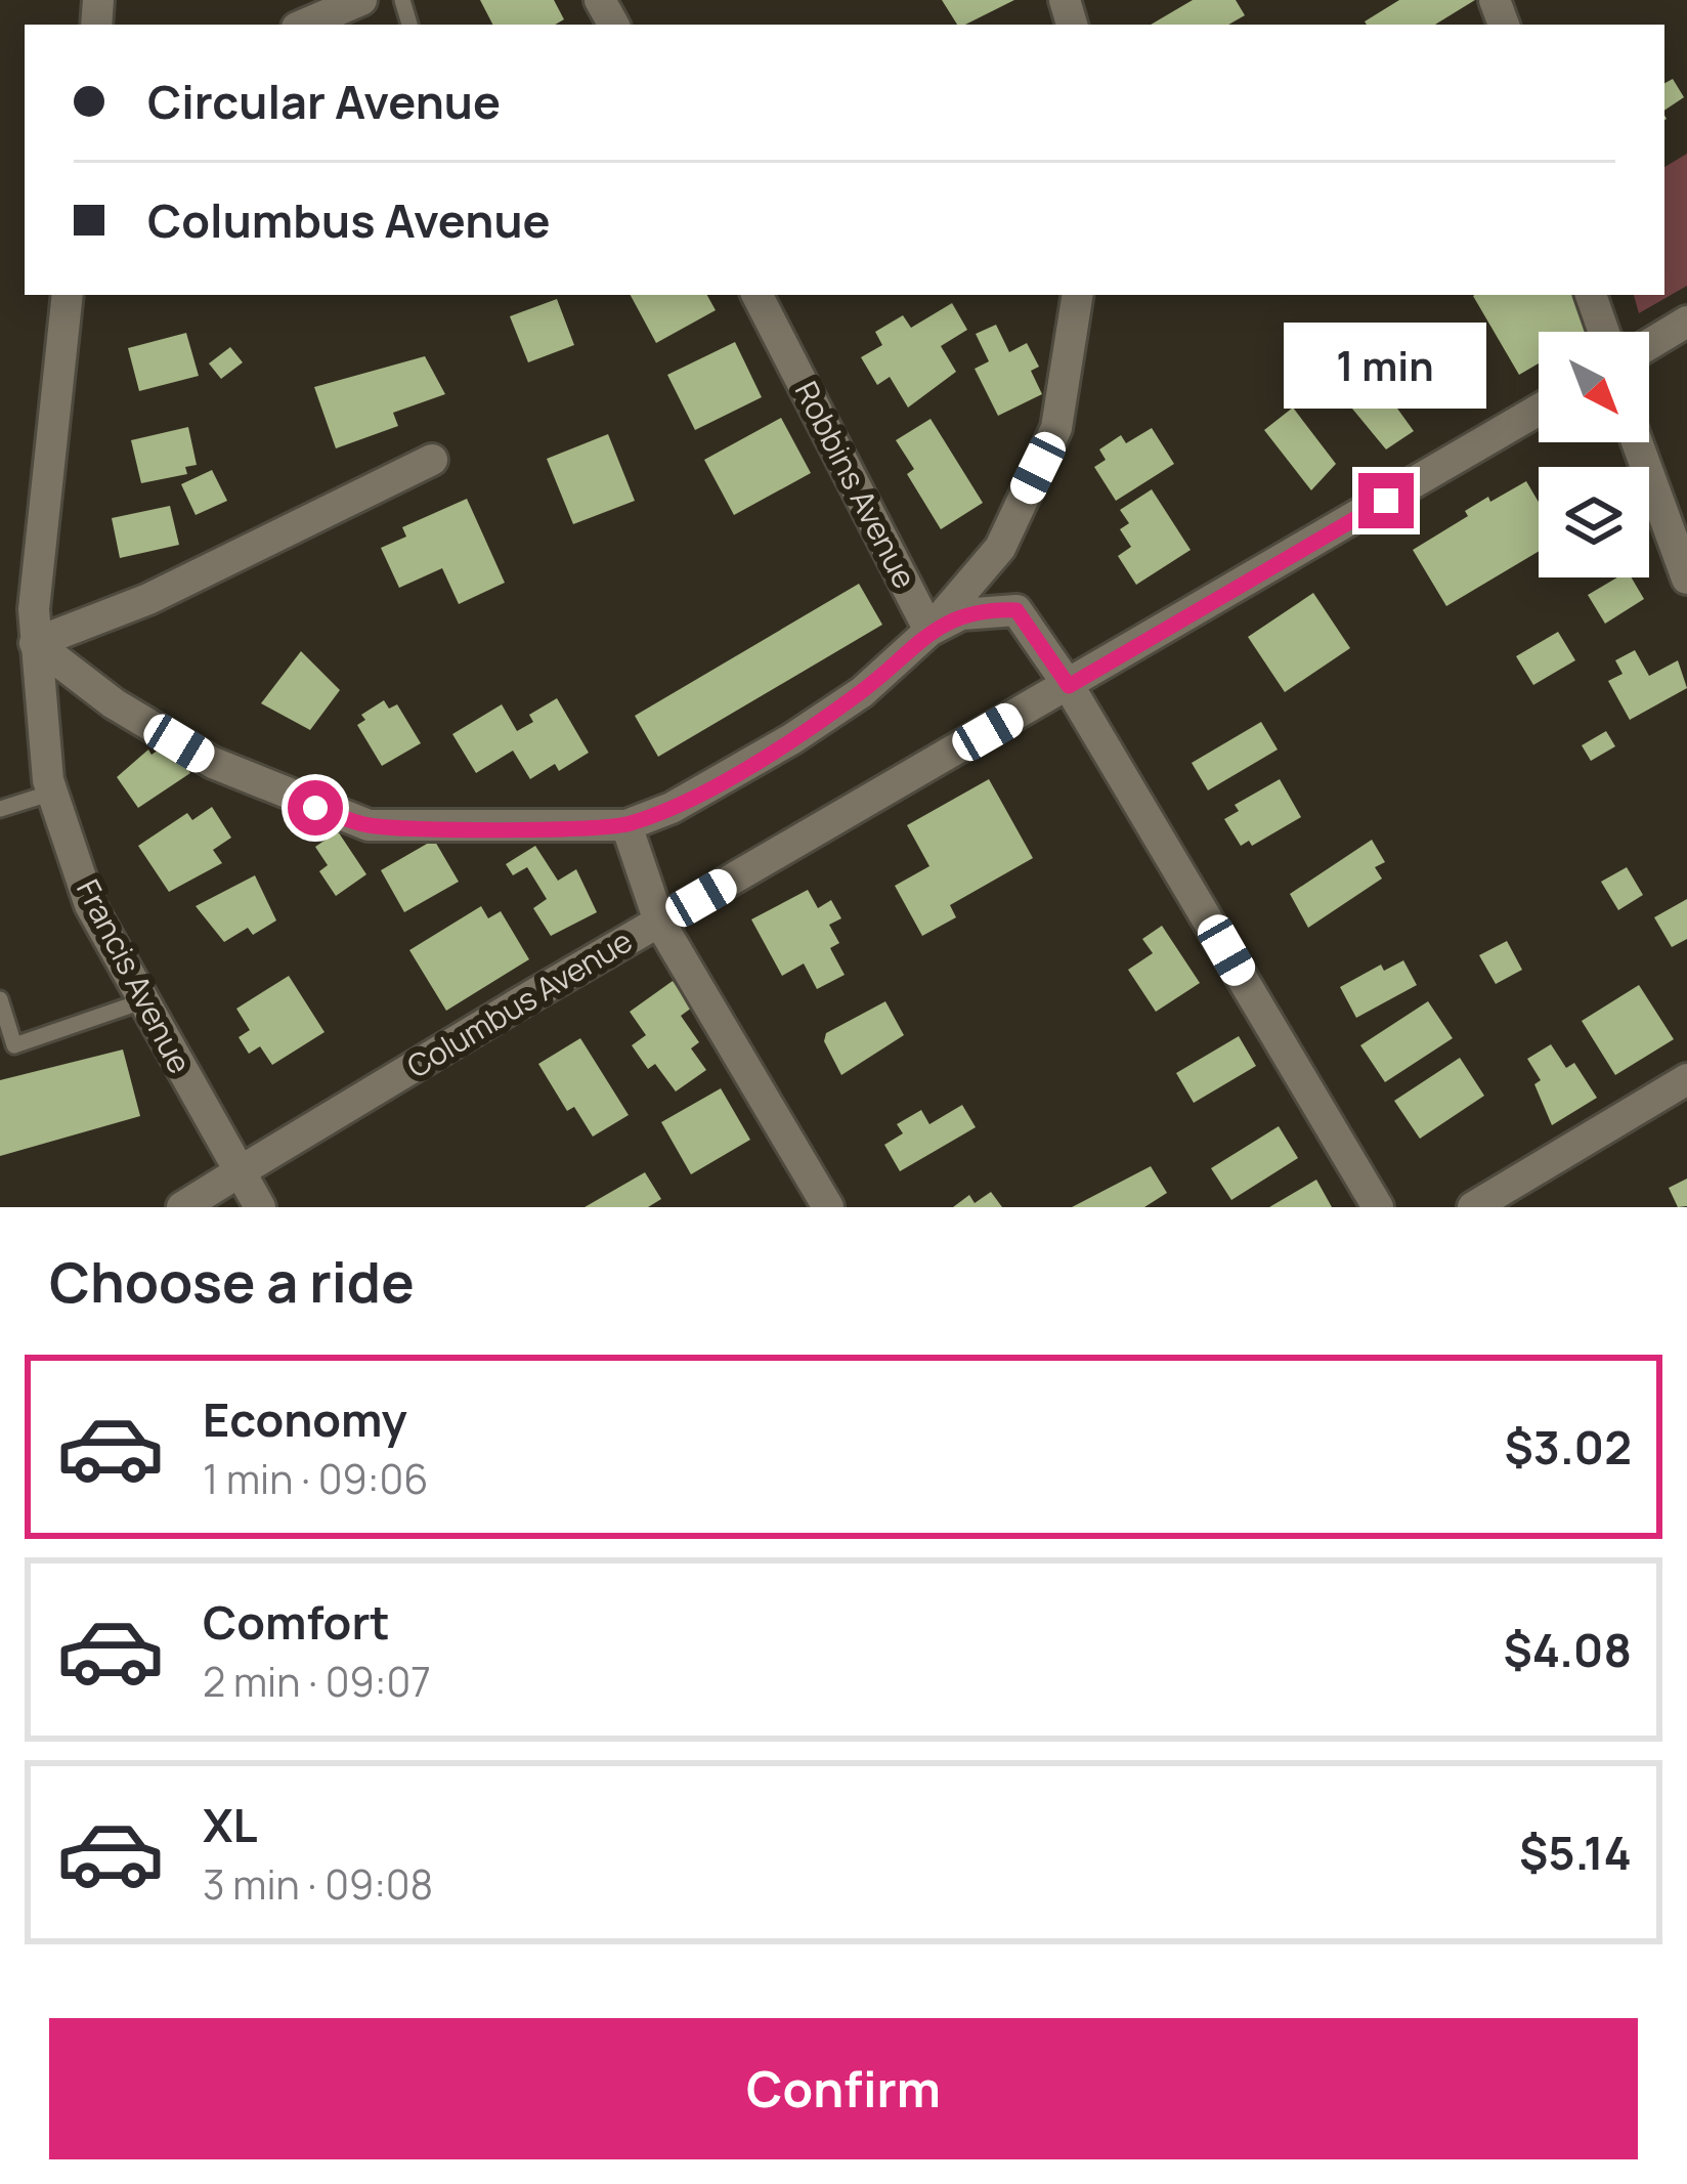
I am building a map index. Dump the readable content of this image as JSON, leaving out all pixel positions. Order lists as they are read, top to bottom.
{
  "streets": {
    "street": ["Robbins Avenue", "Francis Avenue", "Columbus Avenue"]
  },
  "crossings": [
    ["Francis Avenue", "Columbus Avenue"]
  ],
  "north": "bottom right",
  "page": {
    "banner": ["Circular Avenue", "Columbus Avenue"],
    "bubble": "1 min",
    "heading": "Choose a ride",
    "list": [
      {
        "name": "Economy",
        "note": "1 min · 09:06",
        "value": "$3.02"
      },
      {
        "name": "Comfort",
        "note": "2 min · 09:07",
        "value": "$4.08"
      },
      {
        "name": "XL",
        "note": "3 min · 09:08",
        "value": "$5.14"
      }
    ],
    "buttons": "Confirm"
  }
}
